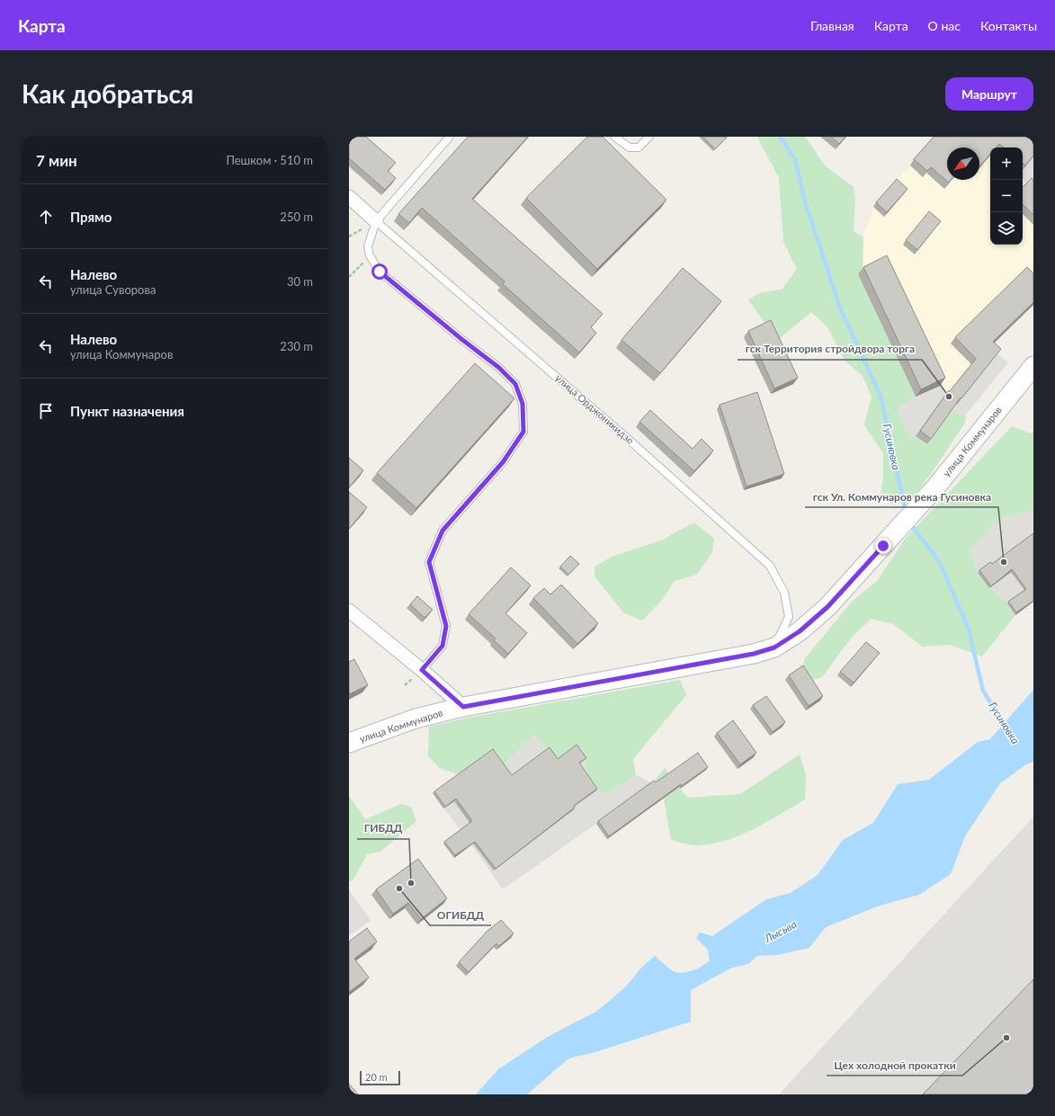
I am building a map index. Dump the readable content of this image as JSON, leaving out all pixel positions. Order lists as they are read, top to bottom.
{
  "streets": {
    "main road": ["улица Коммунаров"],
    "street": ["улица Орджоникидзе"]
  },
  "crossings": [
    ["улица Орджоникидзе", "улица Коммунаров"]
  ],
  "water": ["Гусиновка", "Лысьва"],
  "places": [
    "гск Территория стройдвора торга",
    "гск Ул. Коммунаров река Гусиновка",
    "ГИБДД",
    "ОГИБДД",
    "Цех холодной прокатки"
  ],
  "scale_bar": "20 m",
  "north": "bottom left",
  "page": {
    "header": "Карта",
    "nav": [
      "Главная",
      "Карта",
      "О нас",
      "Контакты"
    ],
    "buttons": "Маршрут",
    "title": "Как добраться",
    "heading": ["7 мин", "Пешком · 510 m"],
    "map_buttons": ["+", "−"],
    "list": [
      ["Прямо", "250 m"],
      ["Налево", "улица Суворова", "30 m"],
      ["Налево", "улица Коммунаров", "230 m"],
      "Пункт назначения"
    ],
    "scale": "20 m"
  }
}
